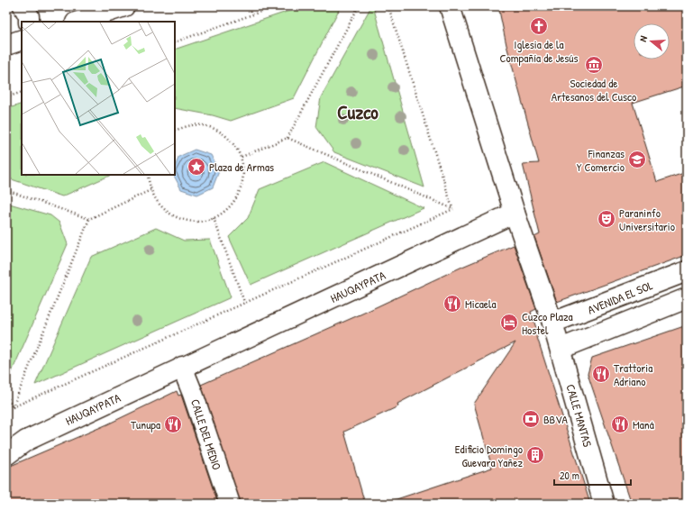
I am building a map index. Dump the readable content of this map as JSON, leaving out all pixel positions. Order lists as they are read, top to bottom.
{
  "streets": {
    "street": [
      "HAUQAYPATA",
      "AVENIDA EL SOL",
      "CALLE MANTAS",
      "CALLE DEL MEDIO"
    ]
  },
  "crossings": [
    ["HAUQAYPATA", "CALLE MANTAS"],
    ["HAUQAYPATA", "CALLE DEL MEDIO"],
    ["AVENIDA EL SOL", "CALLE MANTAS"]
  ],
  "districts": ["Cuzco"],
  "places": {
    "church": ["Iglesia de la Compañía de Jesús"],
    "museum": ["Sociedad de Artesanos del Cusco"],
    "school or university": ["Finanzas Y Comercio"],
    "place": ["Plaza de Armas"],
    "theatre": ["Paraninfo Universitario"],
    "restaurant": [
      "Micaela",
      "Trattoria Adriano",
      "Tunupa",
      "Maná"
    ],
    "hotel": ["Cuzco Plaza Hostel"],
    "bank": ["BBVA"],
    "building": ["Edificio Domingo Guevara Yañez"]
  },
  "scale_bar": "20 m",
  "north": "left"
}
